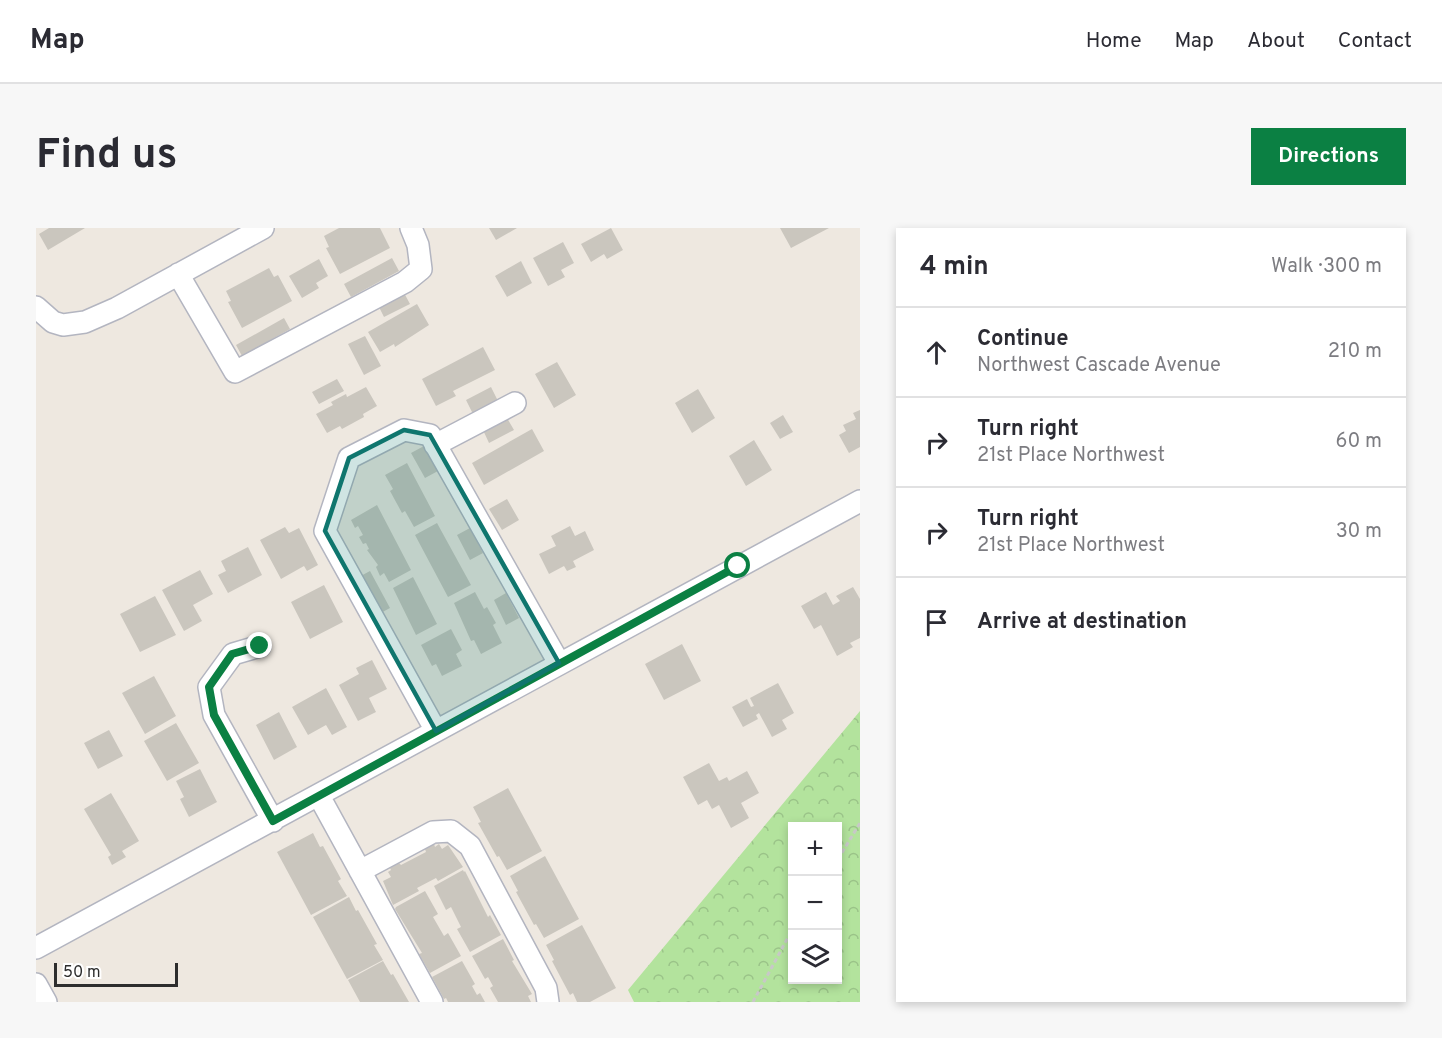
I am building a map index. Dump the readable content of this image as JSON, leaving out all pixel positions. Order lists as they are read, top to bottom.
{
  "scale_bar": "50 m",
  "page": {
    "header": "Map",
    "nav": [
      "Home",
      "Map",
      "About",
      "Contact"
    ],
    "buttons": "Directions",
    "title": "Find us",
    "heading": ["4 min", "Walk · 300 m"],
    "list": [
      ["Continue", "Northwest Cascade Avenue", "210 m"],
      ["Turn right", "21st Place Northwest", "60 m"],
      ["Turn right", "21st Place Northwest", "30 m"],
      "Arrive at destination"
    ],
    "map_buttons": ["+", "−"],
    "scale": "50 m"
  }
}
